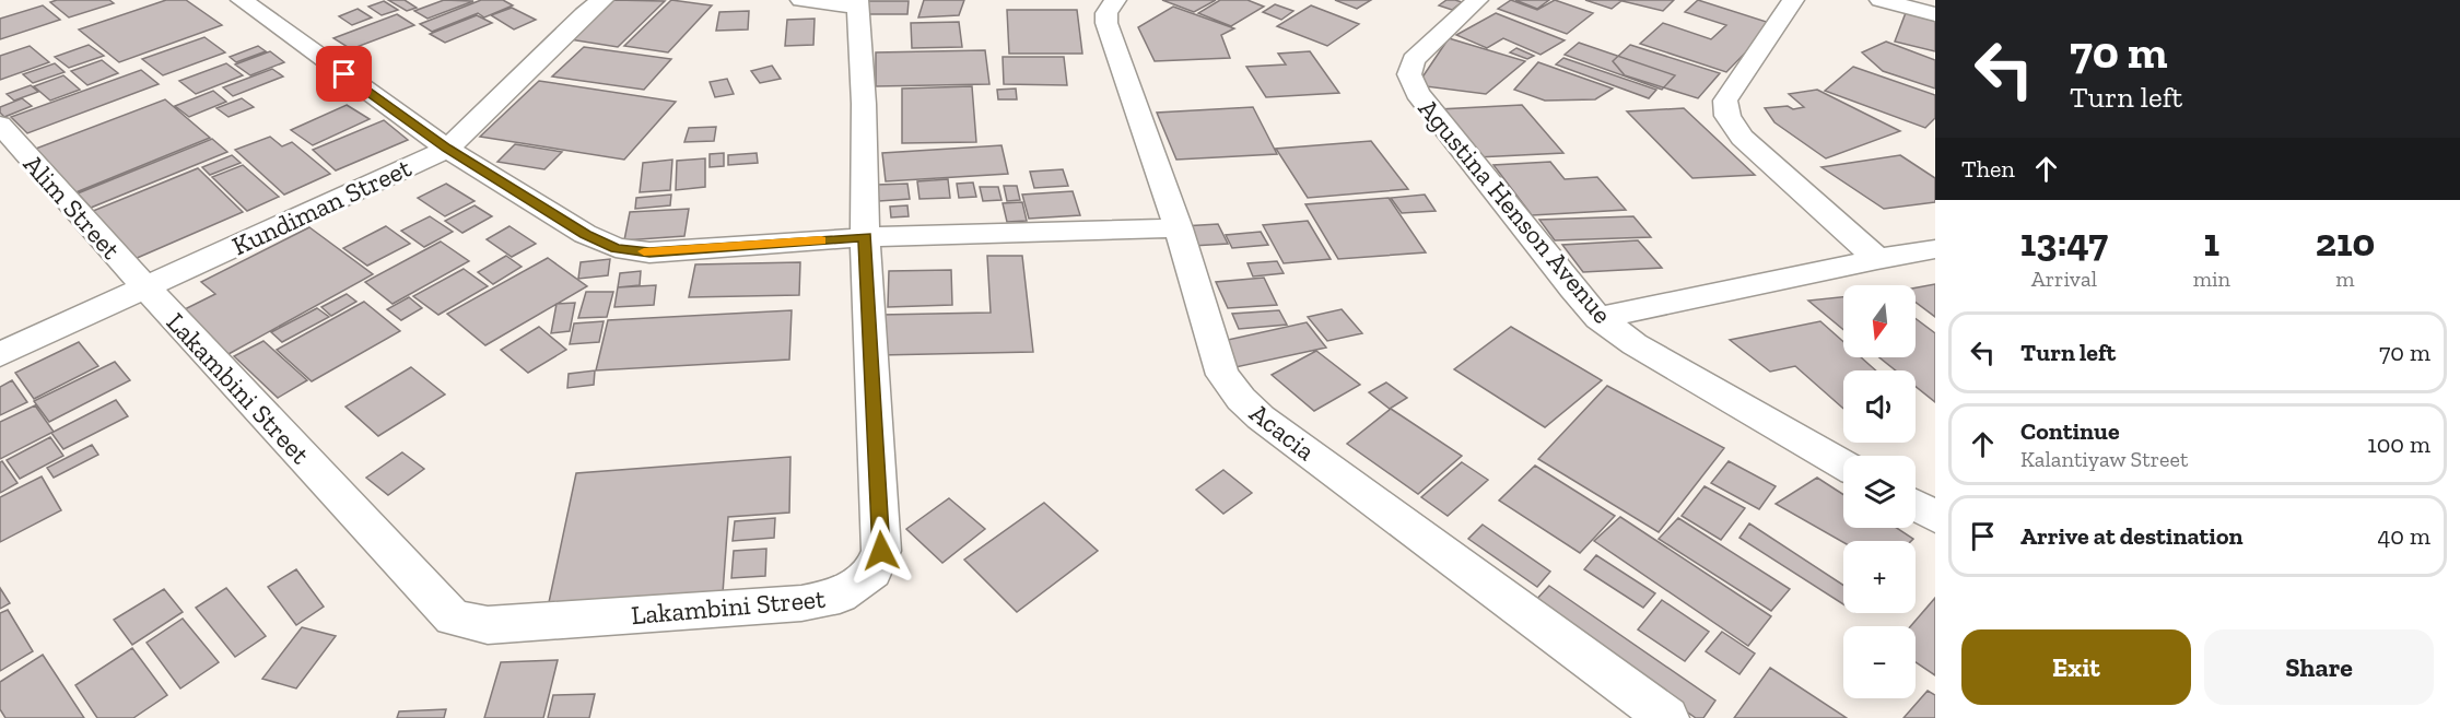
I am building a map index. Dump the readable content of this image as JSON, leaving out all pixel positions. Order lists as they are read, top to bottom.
{
  "streets": {
    "street": [
      "Alim Street",
      "Kundiman Street",
      "Agustina Henson Avenue",
      "Lakambini Street",
      "Acacia"
    ]
  },
  "crossings": [
    ["Alim Street", "Kundiman Street"],
    ["Alim Street", "Lakambini Street"],
    ["Kundiman Street", "Lakambini Street"]
  ],
  "north": "bottom",
  "page": {
    "turn": ["70 m", "Turn left"],
    "then": "Then",
    "eta": [
      "13:47",
      "Arrival",
      "1",
      "min",
      "210",
      "m"
    ],
    "map_buttons": ["+", "−"],
    "list": [
      {
        "name": "Turn left",
        "value": "70 m"
      },
      {
        "name": "Continue",
        "note": "Kalantiyaw Street",
        "value": "100 m"
      },
      {
        "name": "Arrive at destination",
        "value": "40 m"
      }
    ],
    "buttons": ["Exit", "Share"]
  }
}
